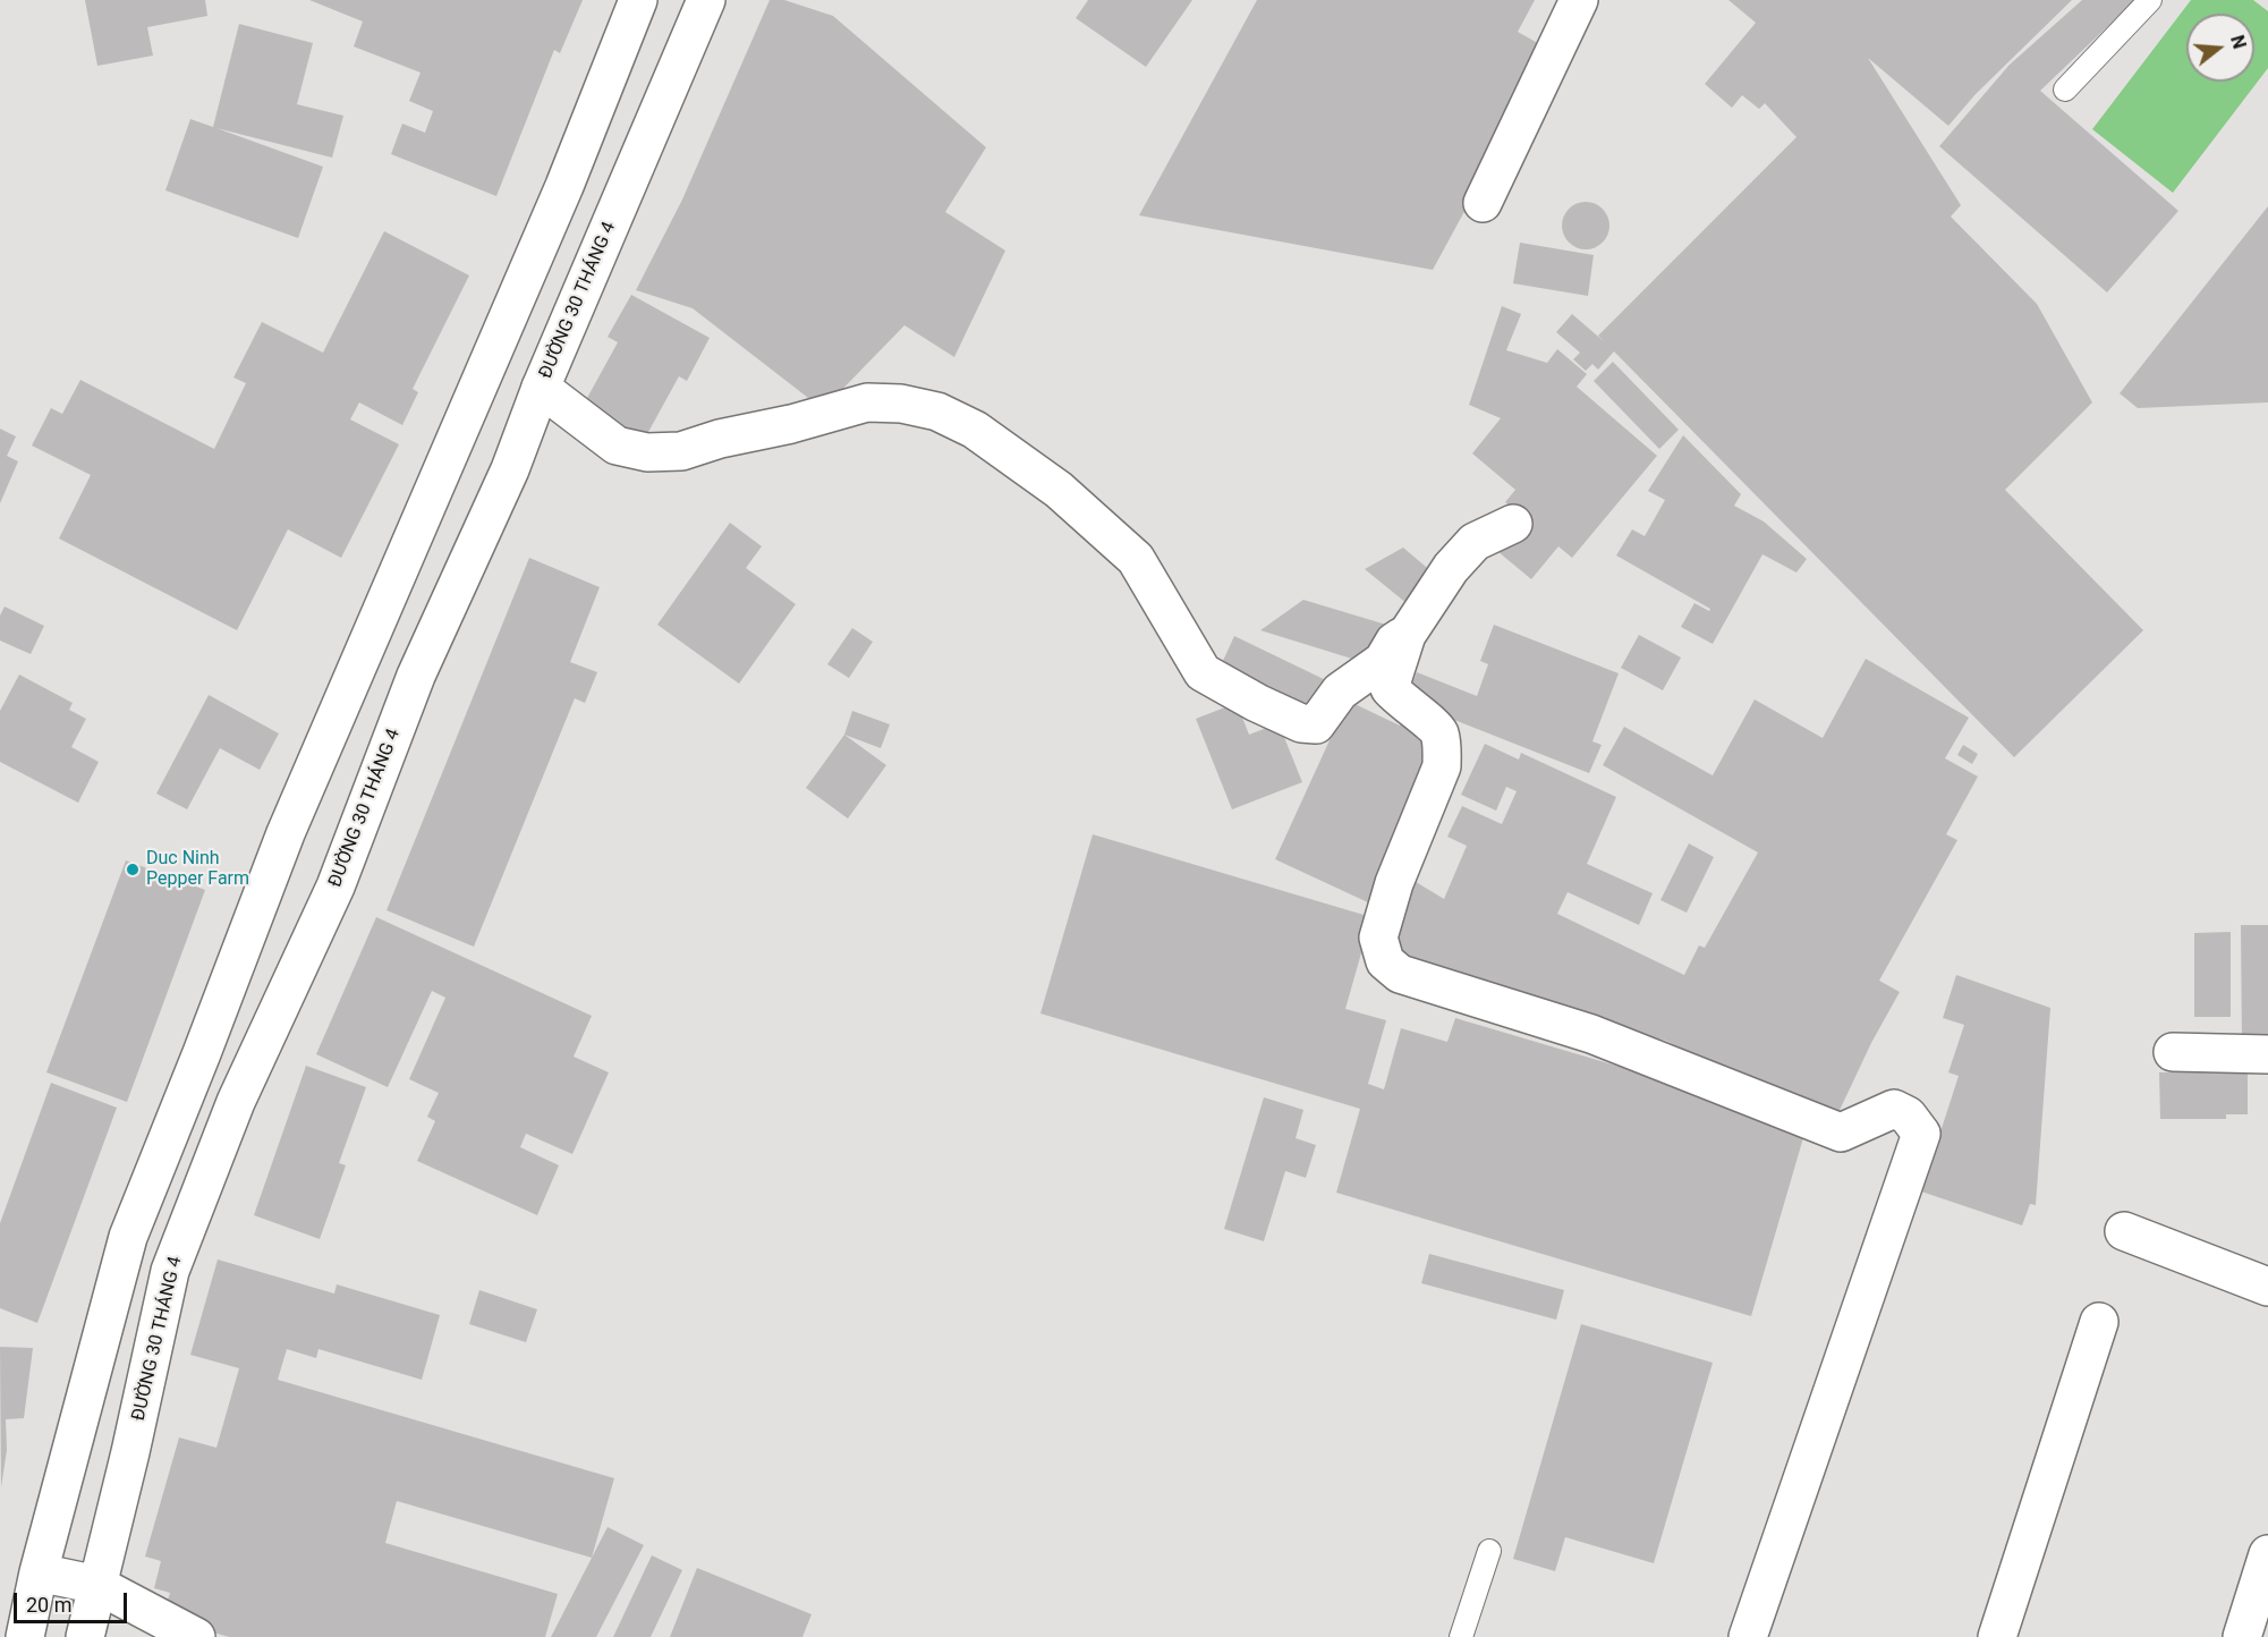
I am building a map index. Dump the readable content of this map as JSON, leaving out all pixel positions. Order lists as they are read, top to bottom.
{
  "streets": {
    "street": ["ĐƯỜNG 30 THÁNG 4"]
  },
  "places": ["Duc Ninh Pepper Farm"],
  "scale_bar": "20 m",
  "north": "right"
}
